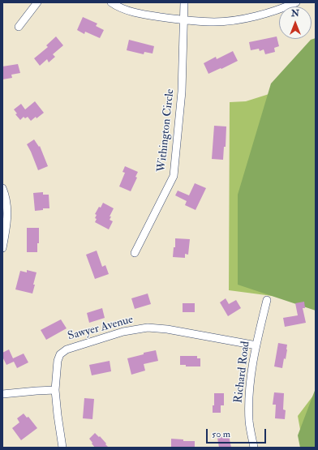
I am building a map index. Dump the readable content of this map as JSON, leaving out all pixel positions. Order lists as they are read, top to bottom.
{
  "streets": {
    "street": ["Withington Circle", "Sawyer Avenue", "Richard Road"]
  },
  "crossings": [
    ["Sawyer Avenue", "Richard Road"]
  ],
  "scale_bar": "50 m",
  "north": "top"
}
